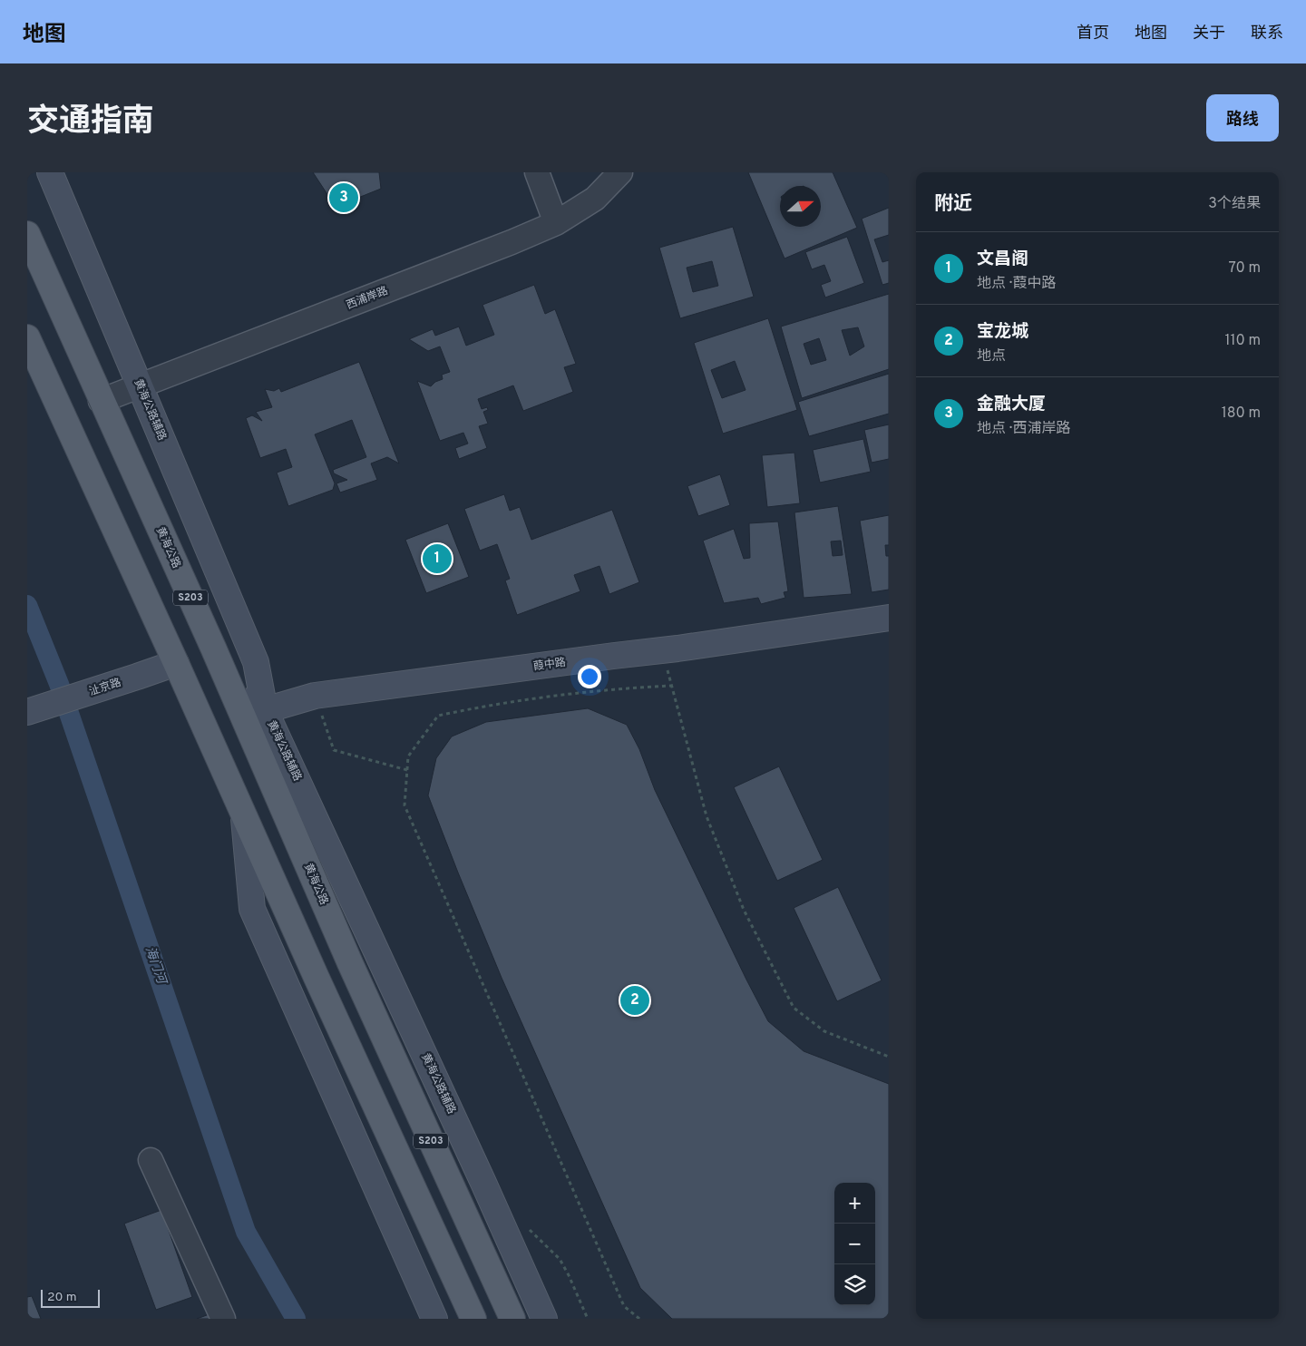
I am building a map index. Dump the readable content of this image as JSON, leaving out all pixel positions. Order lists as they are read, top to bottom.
{
  "streets": {
    "main road": [
      "黄海公路辅路",
      "黄海公路",
      "S203",
      "葭中路",
      "沚京路"
    ],
    "street": ["西浦岸路"]
  },
  "crossings": [
    ["西浦岸路", "黄海公路辅路"],
    ["西浦岸路", "黄海公路"],
    ["黄海公路辅路", "葭中路"]
  ],
  "water": ["海门河"],
  "scale_bar": "20 m",
  "north": "right",
  "page": {
    "header": "地图",
    "nav": [
      "首页",
      "地图",
      "关于",
      "联系"
    ],
    "title": "交通指南",
    "buttons": "路线",
    "heading": ["附近", "3个结果"],
    "pins": ["3", "1", "2"],
    "list": [
      {
        "mark": "1",
        "name": "文昌阁",
        "note": "地点 · 葭中路",
        "value": "70 m"
      },
      {
        "mark": "2",
        "name": "宝龙城",
        "note": "地点",
        "value": "110 m"
      },
      {
        "mark": "3",
        "name": "金融大厦",
        "note": "地点 · 西浦岸路",
        "value": "180 m"
      }
    ],
    "map_buttons": ["+", "−"],
    "scale": "20 m"
  }
}
